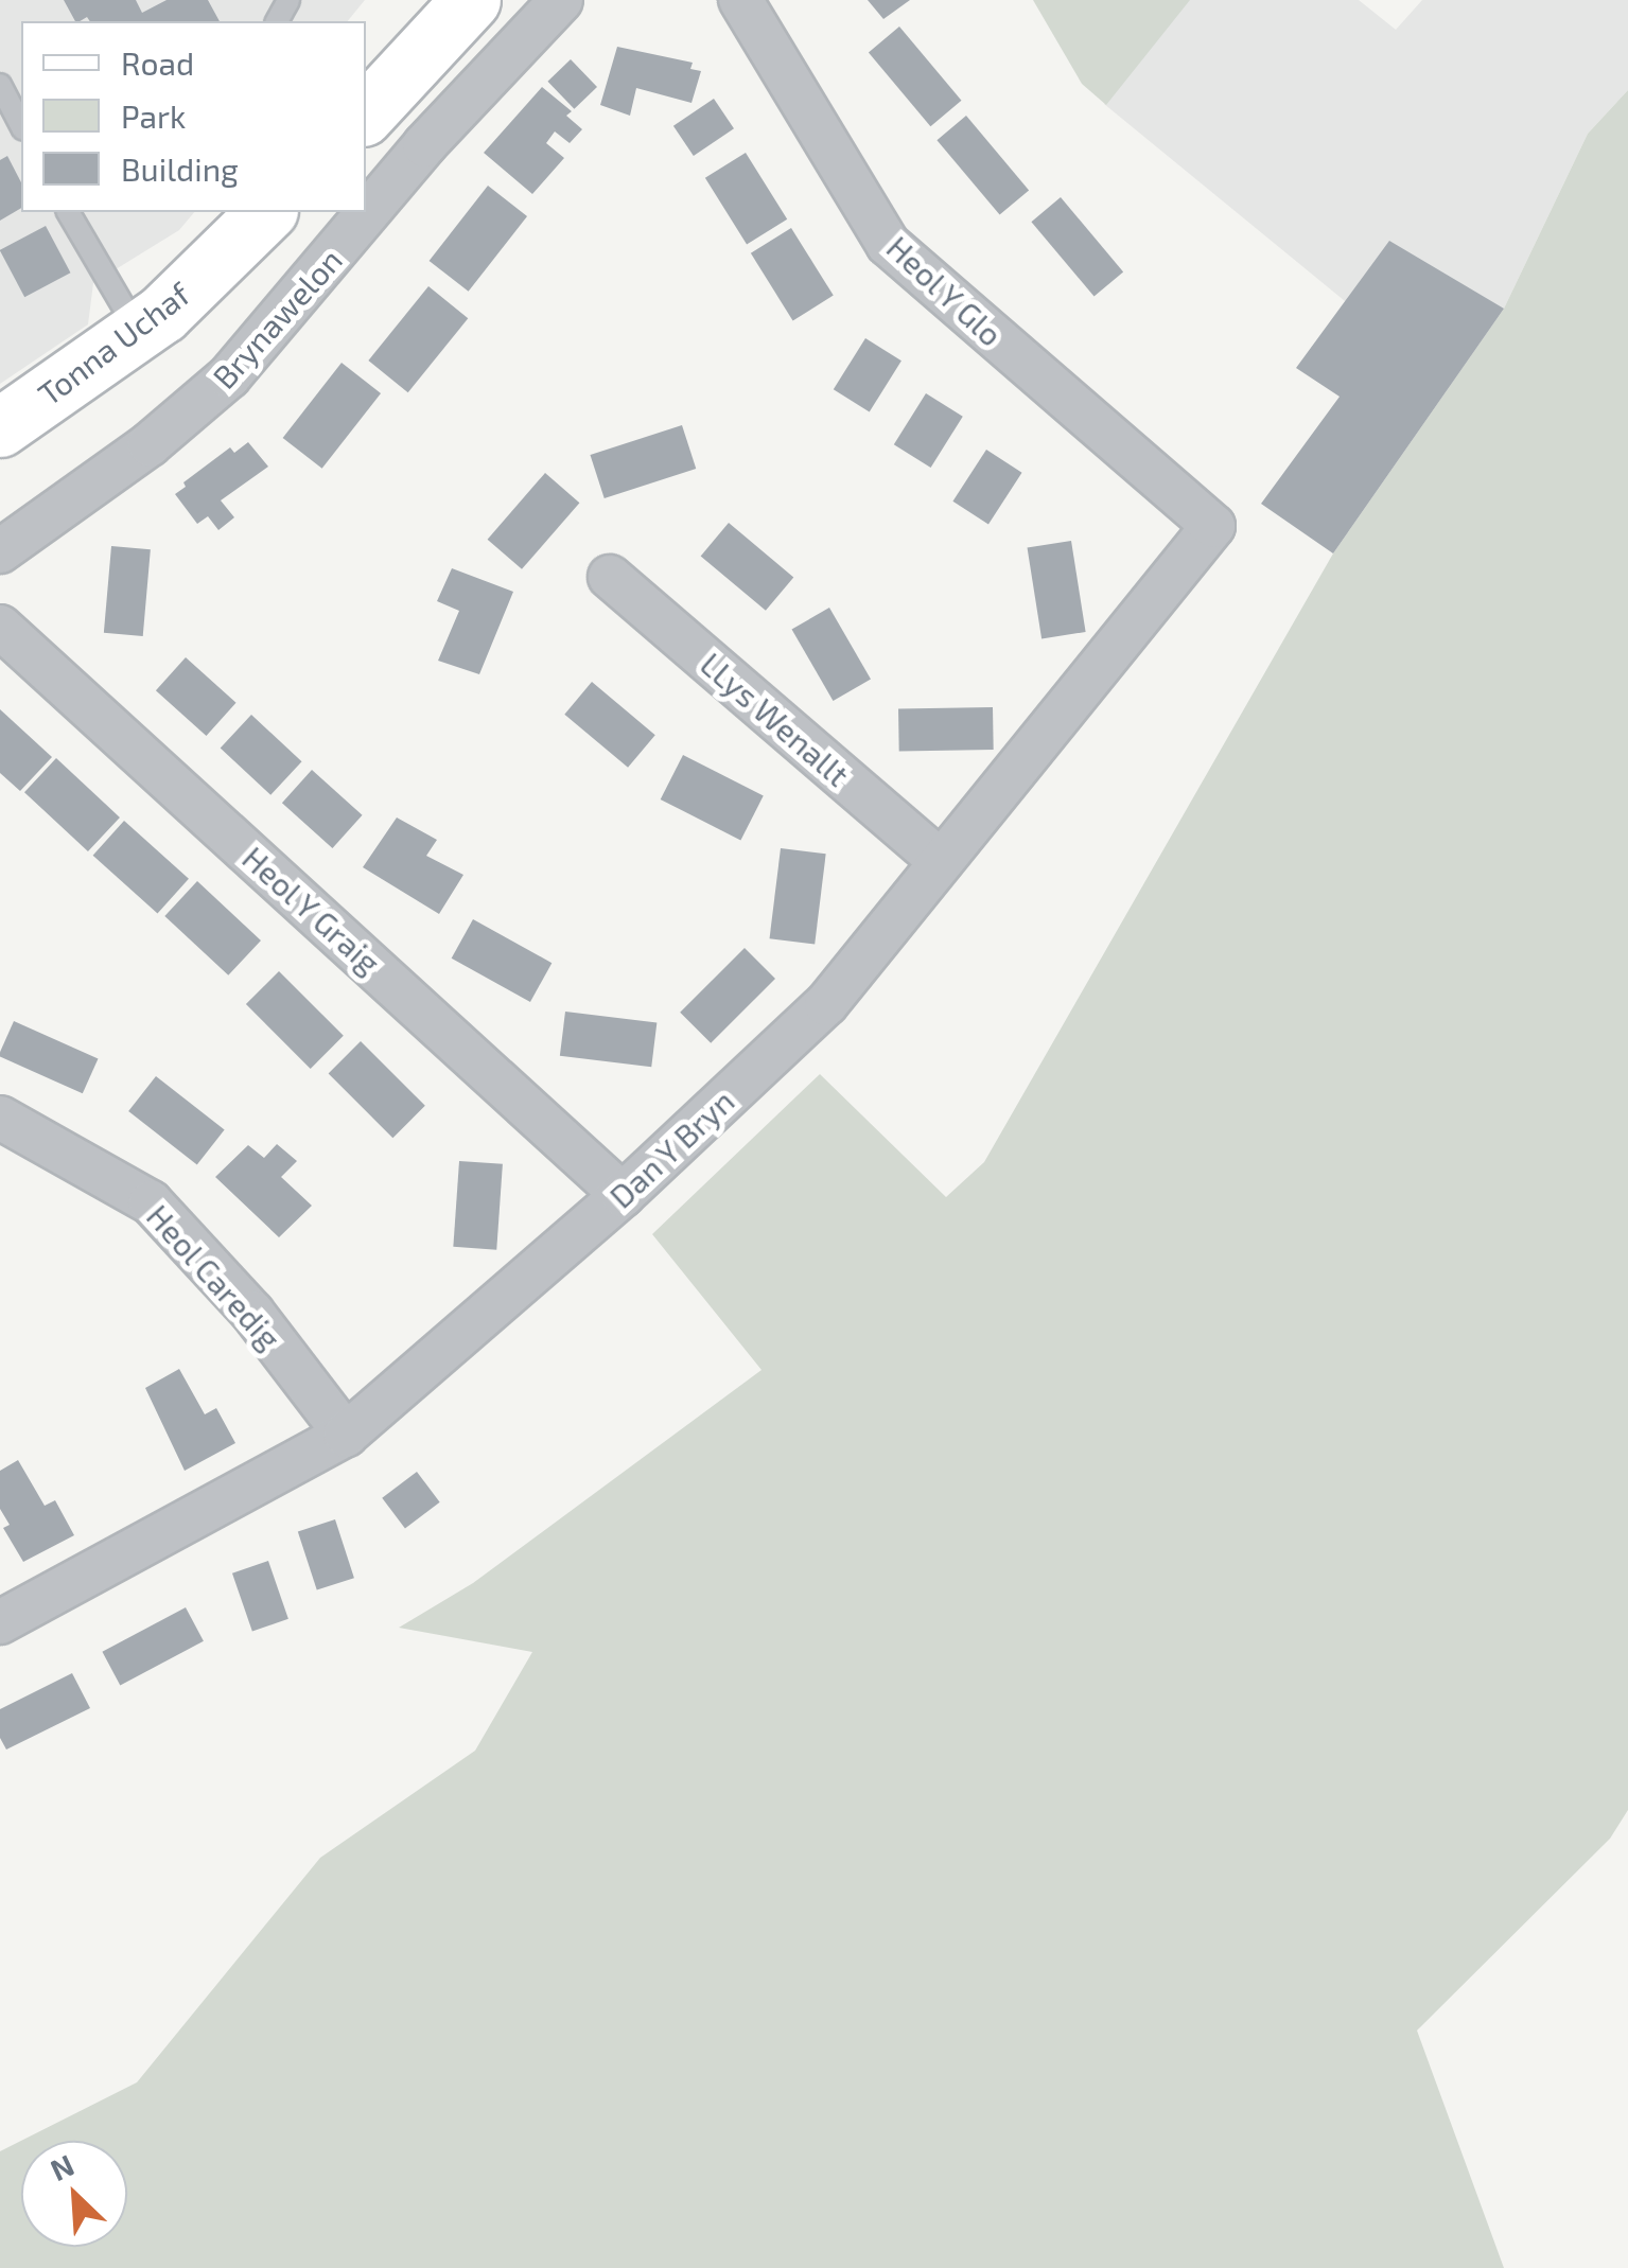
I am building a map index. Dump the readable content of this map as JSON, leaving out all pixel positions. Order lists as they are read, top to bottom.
{
  "streets": {
    "main road": ["Tonna Uchaf"],
    "street": [
      "Heol Y Glo",
      "Brynawelon",
      "LLys Wenallt",
      "Heol Y Graig",
      "Dan Y Bryn",
      "Heol Caredig"
    ]
  },
  "crossings": [
    ["Heol Y Glo", "Dan Y Bryn"],
    ["LLys Wenallt", "Dan Y Bryn"],
    ["Heol Y Graig", "Dan Y Bryn"],
    ["Dan Y Bryn", "Heol Caredig"]
  ],
  "legend": ["Road", "Park", "Building"],
  "north": "top left"
}
